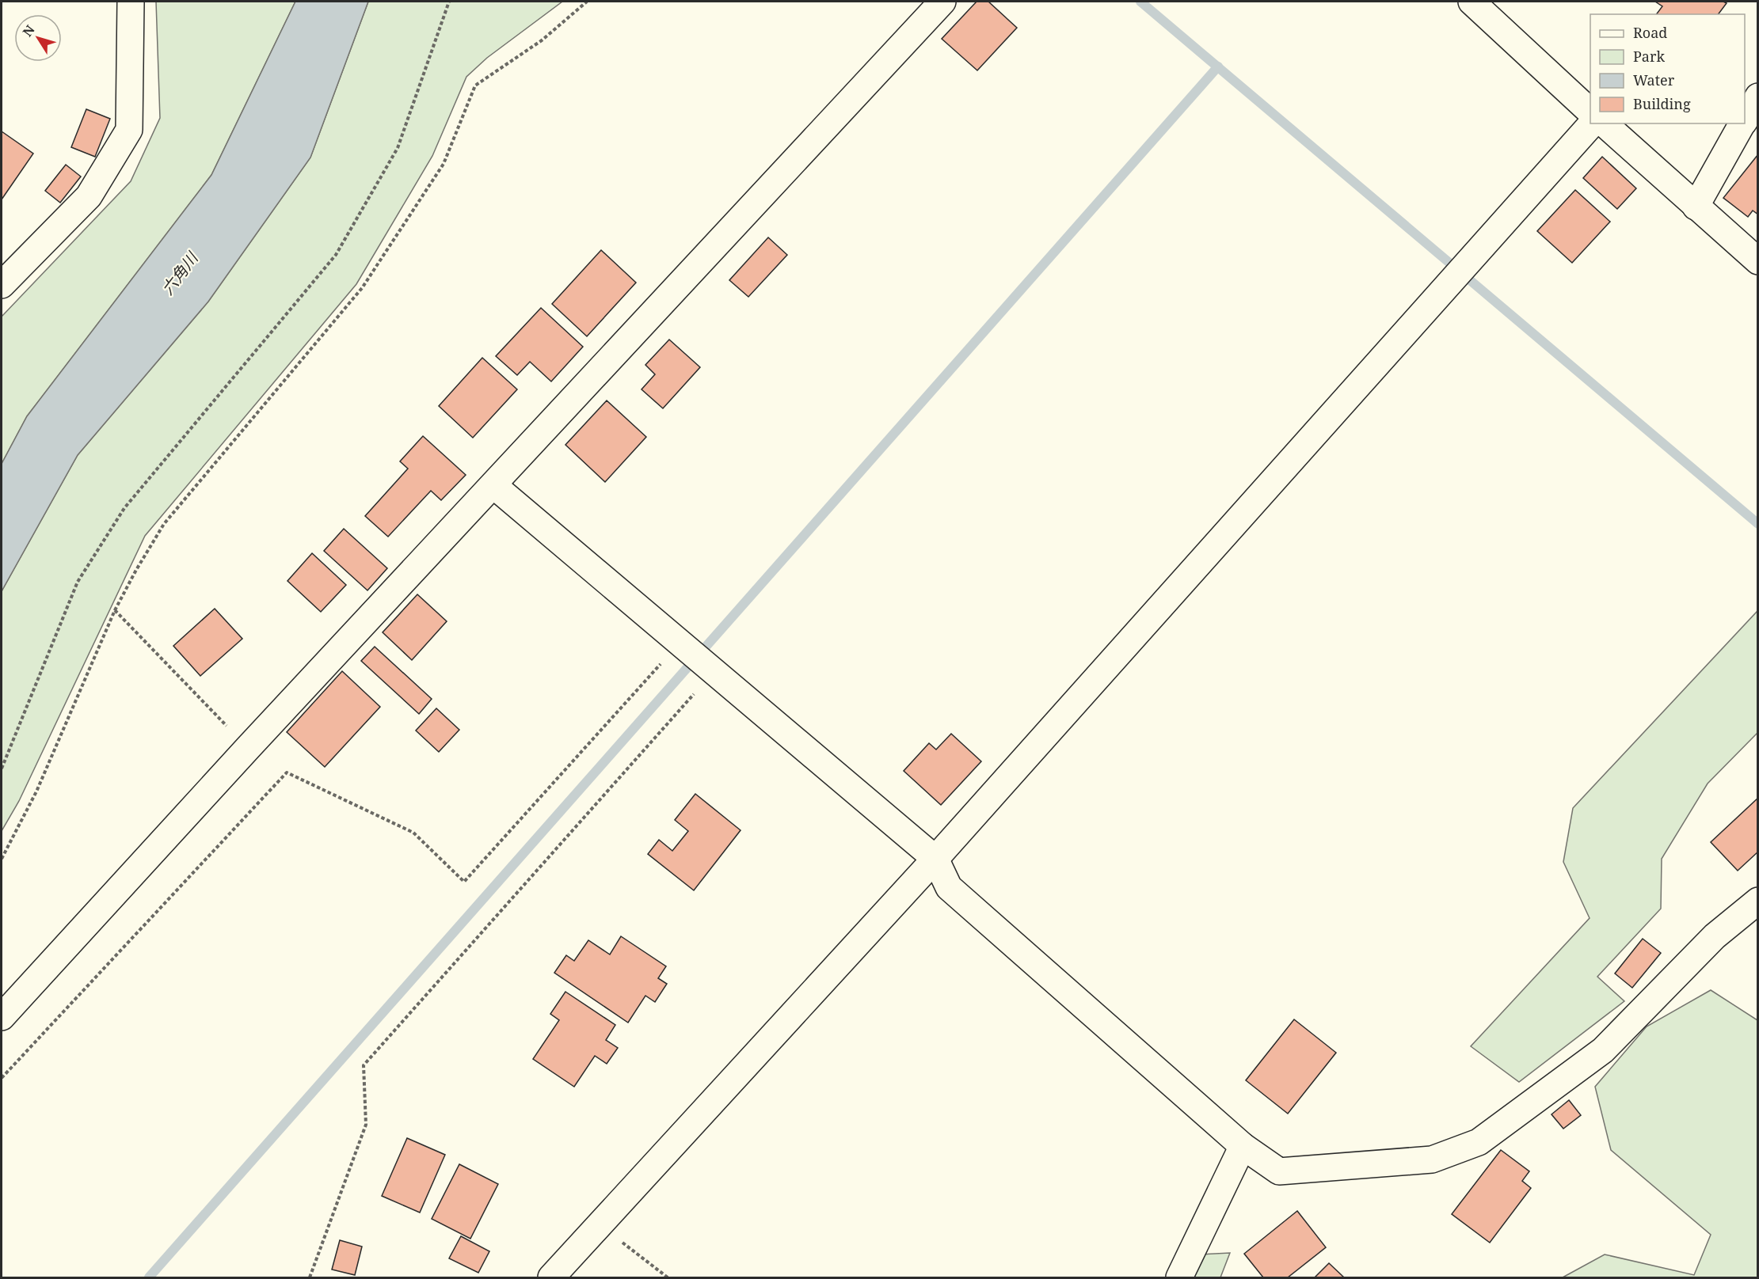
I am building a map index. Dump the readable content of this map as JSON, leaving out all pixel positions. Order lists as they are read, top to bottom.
{
  "water": ["六角川"],
  "legend": [
    "Road",
    "Park",
    "Water",
    "Building"
  ],
  "north": "top left"
}
